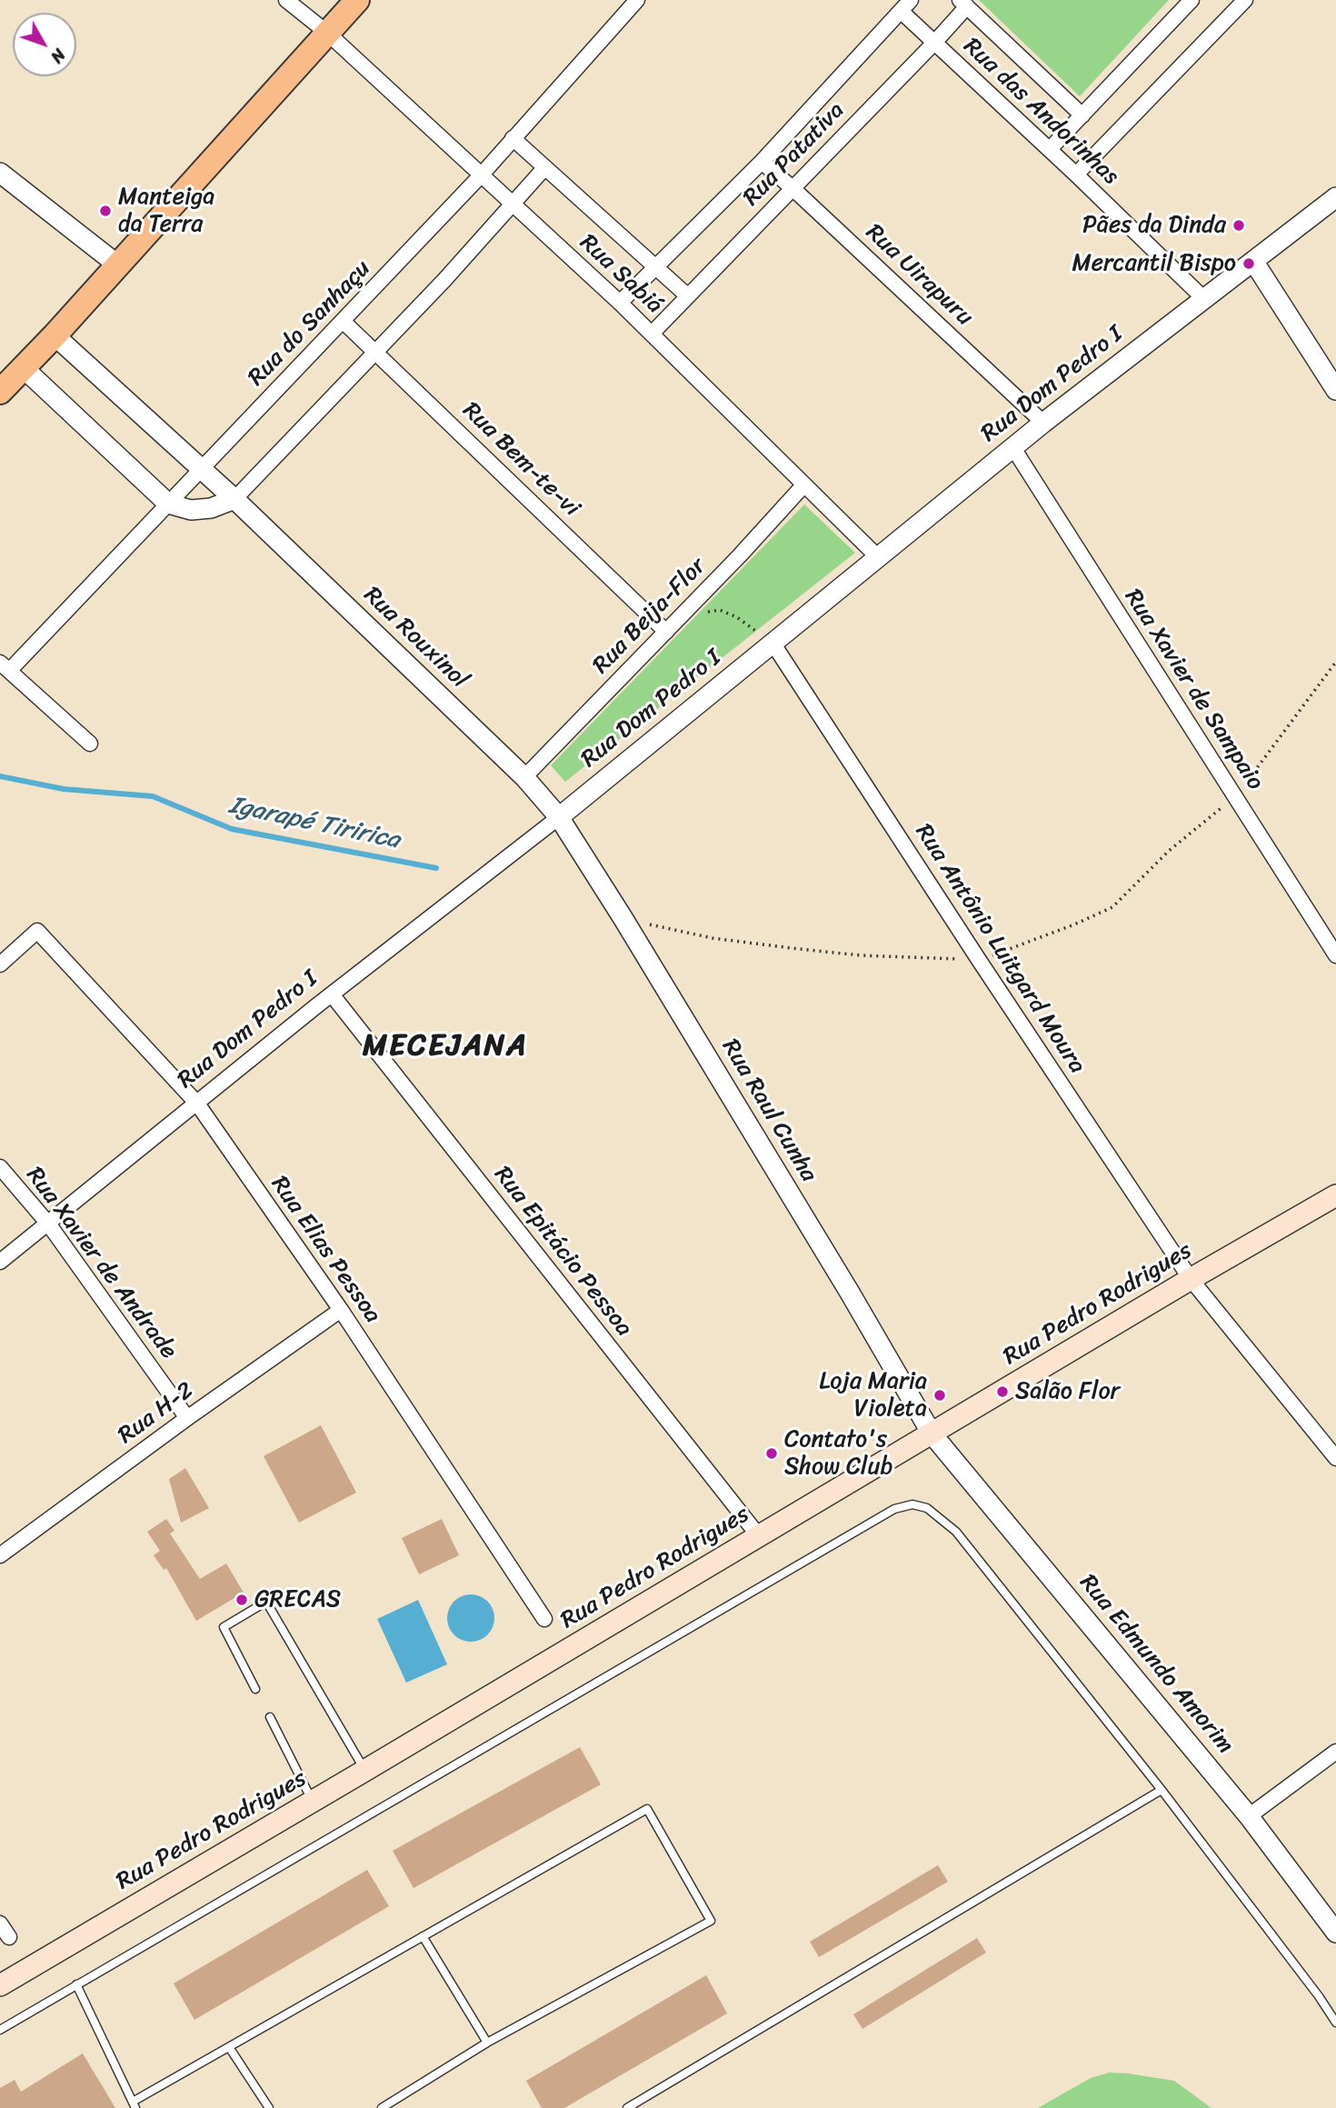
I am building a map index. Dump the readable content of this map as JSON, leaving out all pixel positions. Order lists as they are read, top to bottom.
{
  "streets": {
    "main road": ["Rua Pedro Rodrigues"],
    "street": [
      "Rua das Andorinhas",
      "Rua Patativa",
      "Rua Sabiá",
      "Rua Uirapuru",
      "Rua do Sanhaçu",
      "Rua Dom Pedro I",
      "Rua Bem-te-vi",
      "Rua Beija-Flor",
      "Rua Rouxinol",
      "Rua Xavier de Sampaio",
      "Rua Antônio Luitgard Moura",
      "Rua Raul Cunha",
      "Rua Elias Pessoa",
      "Rua Epitácio Pessoa",
      "Rua Xavier de Andrade",
      "Rua H-2",
      "Rua Edmundo Amorim"
    ]
  },
  "crossings": [
    ["Rua das Andorinhas", "Rua Patativa"],
    ["Rua das Andorinhas", "Rua Dom Pedro I"],
    ["Rua Patativa", "Rua Sabiá"],
    ["Rua Patativa", "Rua Uirapuru"],
    ["Rua Sabiá", "Rua do Sanhaçu"],
    ["Rua Sabiá", "Rua Dom Pedro I"],
    ["Rua Sabiá", "Rua Beija-Flor"],
    ["Rua Uirapuru", "Rua Dom Pedro I"],
    ["Rua do Sanhaçu", "Rua Bem-te-vi"],
    ["Rua do Sanhaçu", "Rua Rouxinol"],
    ["Rua Dom Pedro I", "Rua Rouxinol"],
    ["Rua Dom Pedro I", "Rua Xavier de Sampaio"],
    ["Rua Dom Pedro I", "Rua Antônio Luitgard Moura"],
    ["Rua Dom Pedro I", "Rua Raul Cunha"],
    ["Rua Dom Pedro I", "Rua Elias Pessoa"],
    ["Rua Dom Pedro I", "Rua Epitácio Pessoa"],
    ["Rua Dom Pedro I", "Rua Xavier de Andrade"],
    ["Rua Bem-te-vi", "Rua Beija-Flor"],
    ["Rua Beija-Flor", "Rua Rouxinol"],
    ["Rua Rouxinol", "Rua Raul Cunha"],
    ["Rua Antônio Luitgard Moura", "Rua Pedro Rodrigues"],
    ["Rua Raul Cunha", "Rua Pedro Rodrigues"],
    ["Rua Raul Cunha", "Rua Edmundo Amorim"],
    ["Rua Elias Pessoa", "Rua H-2"],
    ["Rua Epitácio Pessoa", "Rua Pedro Rodrigues"],
    ["Rua Xavier de Andrade", "Rua H-2"],
    ["Rua Pedro Rodrigues", "Rua Edmundo Amorim"]
  ],
  "districts": ["MECEJANA"],
  "water": ["Igarapé Tiririca"],
  "places": [
    "Manteiga da Terra",
    "Pães da Dinda",
    "Mercantil Bispo",
    "Salão Flor",
    "Loja Maria Violeta",
    "Contato's Show Club",
    "GRECAS"
  ],
  "north": "bottom right"
}
